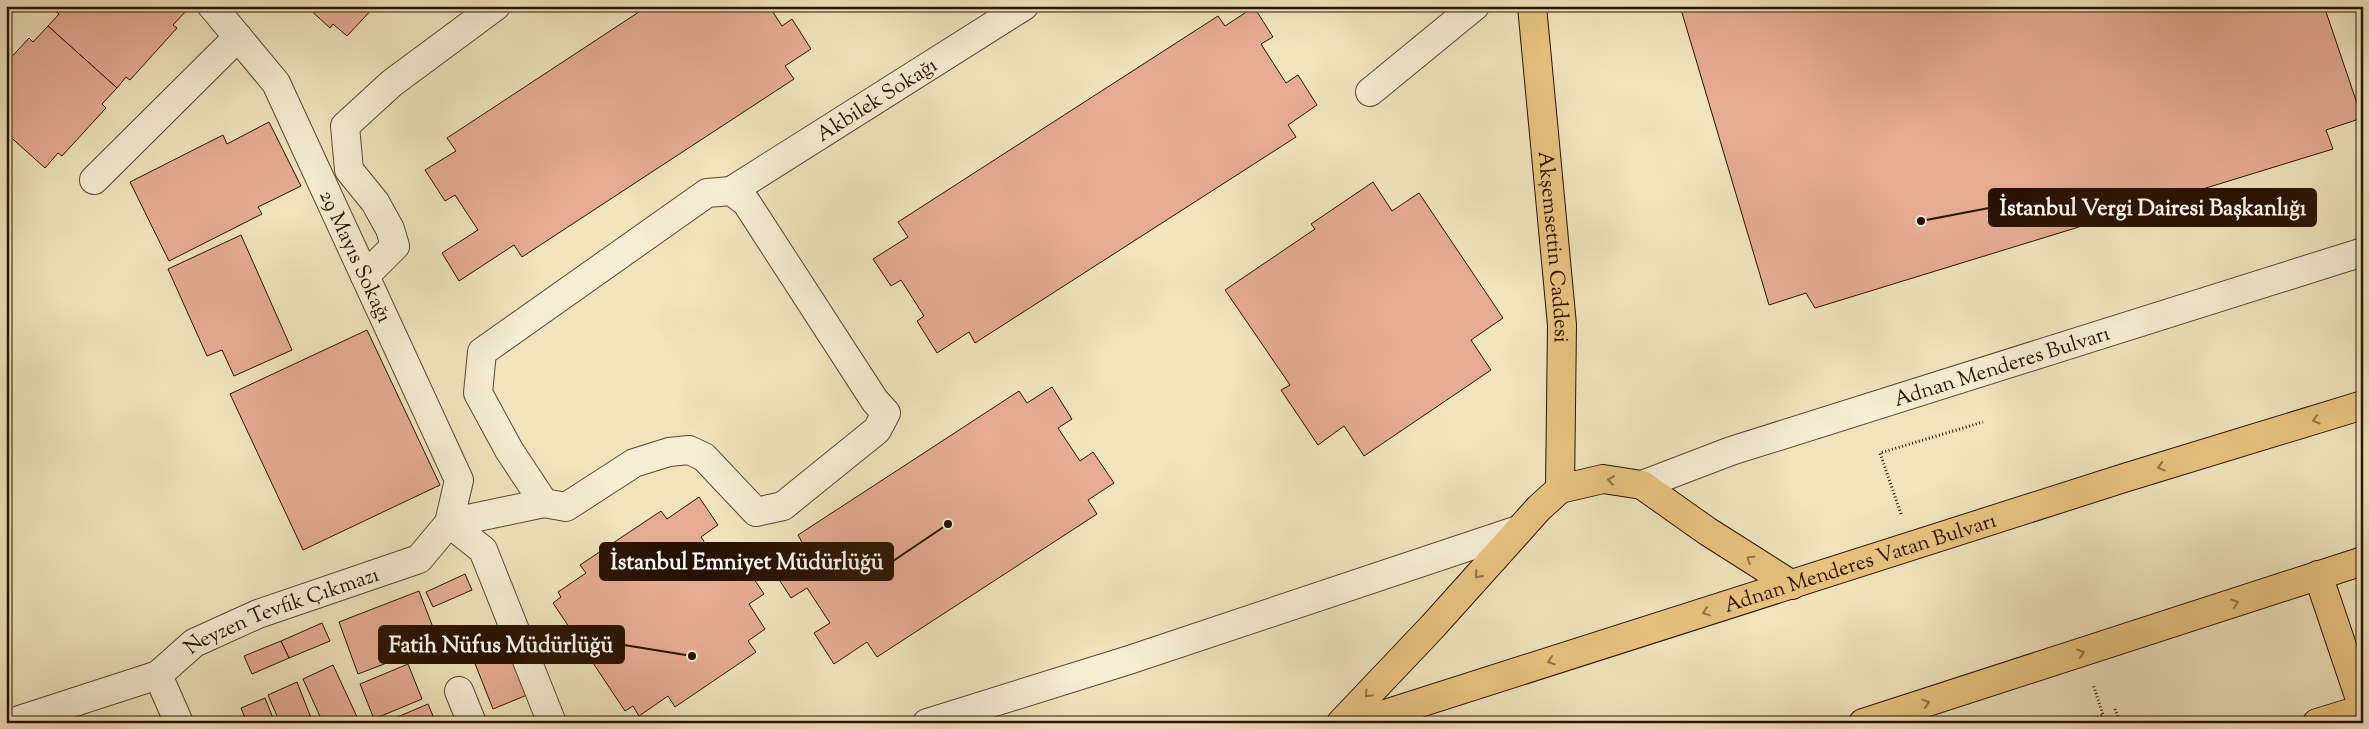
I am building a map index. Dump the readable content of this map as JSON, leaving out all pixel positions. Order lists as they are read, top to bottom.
{
  "streets": {
    "main road": ["Akşemsettin Caddesi", "Adnan Menderes Vatan Bulvarı"],
    "street": [
      "Akbilek Sokağı",
      "29 Mayıs Sokağı",
      "Adnan Menderes Bulvarı",
      "Neyzen Tevfik Çıkmazı"
    ]
  },
  "crossings": [
    ["29 Mayıs Sokağı", "Neyzen Tevfik Çıkmazı"]
  ],
  "places": ["İstanbul Vergi Dairesi Başkanlığı", "İstanbul Emniyet Müdürlüğü", "Fatih Nüfus Müdürlüğü"]
}
